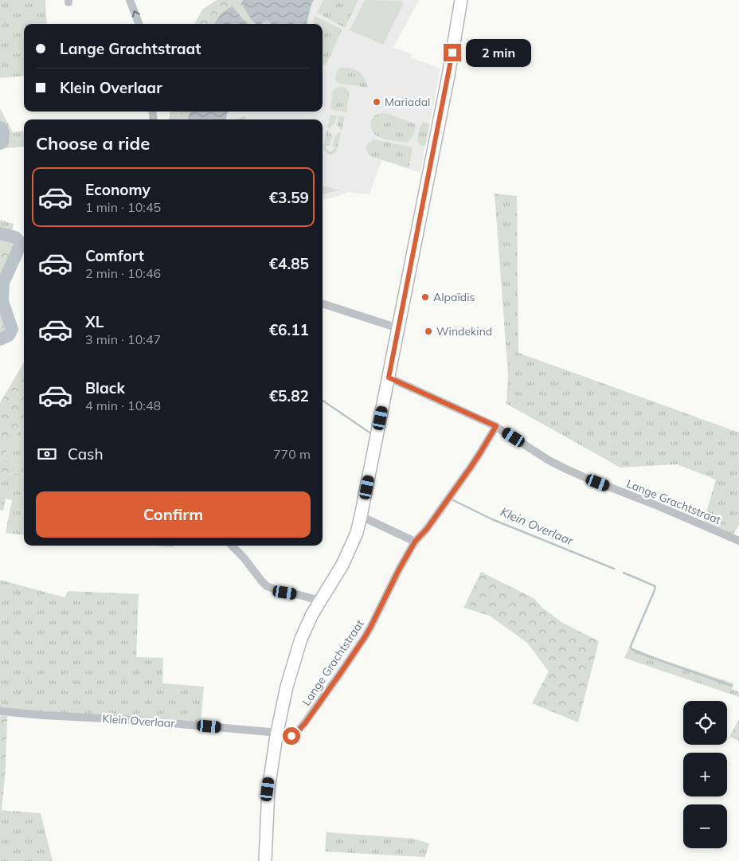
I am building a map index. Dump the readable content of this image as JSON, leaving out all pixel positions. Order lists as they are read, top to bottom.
{
  "streets": {
    "street": ["Lange Grachtstraat", "Klein Overlaar"]
  },
  "crossings": [
    ["Lange Grachtstraat", "Klein Overlaar"]
  ],
  "water": ["Klein Overlaar"],
  "places": ["Mariadal", "Alpaïdis", "Windekind"],
  "page": {
    "banner": ["Lange Grachtstraat", "Klein Overlaar"],
    "bubble": "2 min",
    "heading": "Choose a ride",
    "list": [
      {
        "name": "Economy",
        "note": "1 min · 10:45",
        "value": "€3.59"
      },
      {
        "name": "Comfort",
        "note": "2 min · 10:46",
        "value": "€4.85"
      },
      {
        "name": "XL",
        "note": "3 min · 10:47",
        "value": "€6.11"
      },
      {
        "name": "Black",
        "note": "4 min · 10:48",
        "value": "€5.82"
      }
    ],
    "pay": ["Cash", "770 m"],
    "buttons": "Confirm",
    "map_buttons": ["+", "−"]
  }
}
